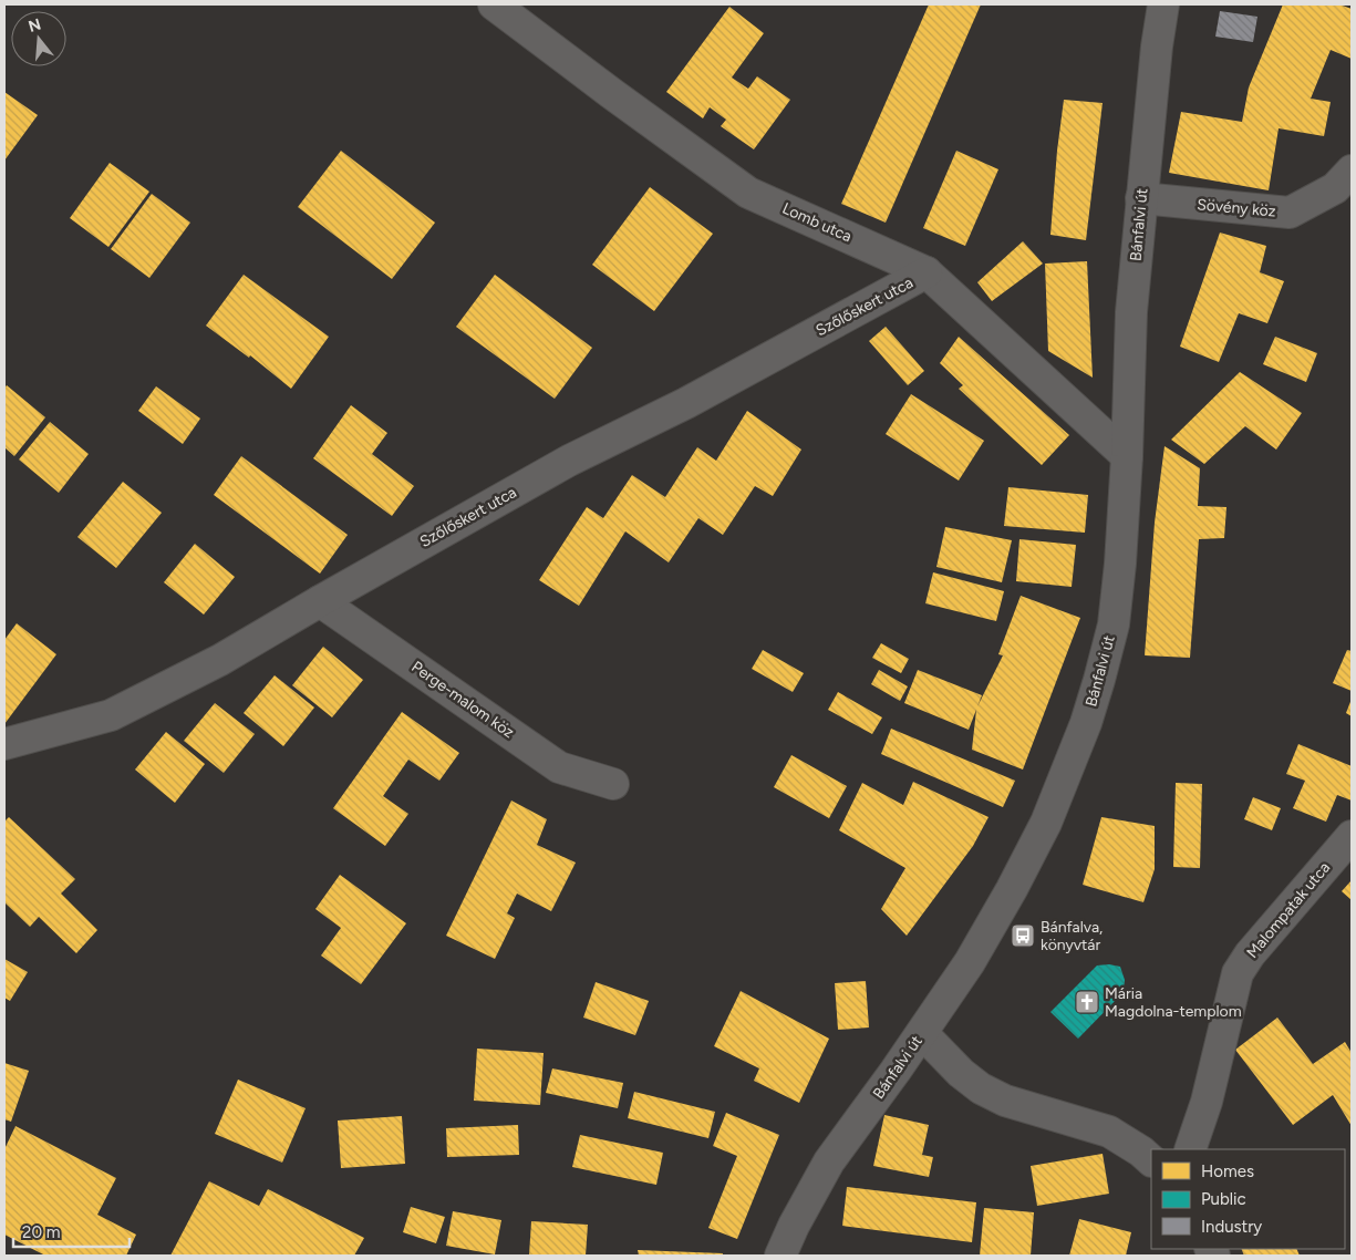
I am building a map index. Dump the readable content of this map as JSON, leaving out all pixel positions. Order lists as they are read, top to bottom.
{
  "streets": {
    "street": [
      "Sövény köz",
      "Lomb utca",
      "Bánfalvi út",
      "Szőlőskert utca",
      "Perge-malom köz",
      "Malompatak utca"
    ]
  },
  "crossings": [
    ["Sövény köz", "Bánfalvi út"],
    ["Lomb utca", "Bánfalvi út"],
    ["Lomb utca", "Szőlőskert utca"],
    ["Szőlőskert utca", "Perge-malom köz"]
  ],
  "places": {
    "bus stop": ["Bánfalva, könyvtár"],
    "church": ["Mária Magdolna-templom"]
  },
  "legend": ["Homes", "Public", "Industry"],
  "scale_bar": "20 m",
  "north": "top"
}
